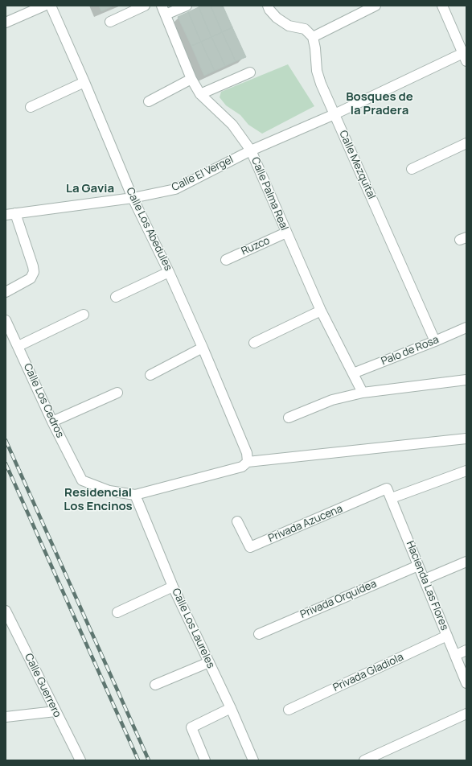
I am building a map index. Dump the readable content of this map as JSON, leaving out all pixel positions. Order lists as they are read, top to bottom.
{
  "streets": {
    "street": [
      "Calle Mezquital",
      "Calle El Vergel",
      "Calle Palma Real",
      "Calle Los Abedules",
      "Ruzco",
      "Palo de Rosa",
      "Calle Los Cedros",
      "Privada Azucena",
      "Hacienda Las Flores",
      "Privada Orquídea",
      "Calle Los Laureles",
      "Privada Gladiola",
      "Calle Guerrero"
    ]
  },
  "crossings": [
    ["Calle Mezquital", "Calle El Vergel"],
    ["Calle Mezquital", "Palo de Rosa"],
    ["Calle El Vergel", "Calle Palma Real"],
    ["Calle El Vergel", "Calle Los Abedules"],
    ["Calle Palma Real", "Ruzco"],
    ["Calle Palma Real", "Palo de Rosa"],
    ["Calle Los Cedros", "Calle Los Laureles"],
    ["Privada Azucena", "Hacienda Las Flores"],
    ["Hacienda Las Flores", "Privada Orquídea"],
    ["Hacienda Las Flores", "Privada Gladiola"]
  ],
  "districts": ["Bosques de la Pradera", "La Gavia", "Residencial Los Encinos"]
}
